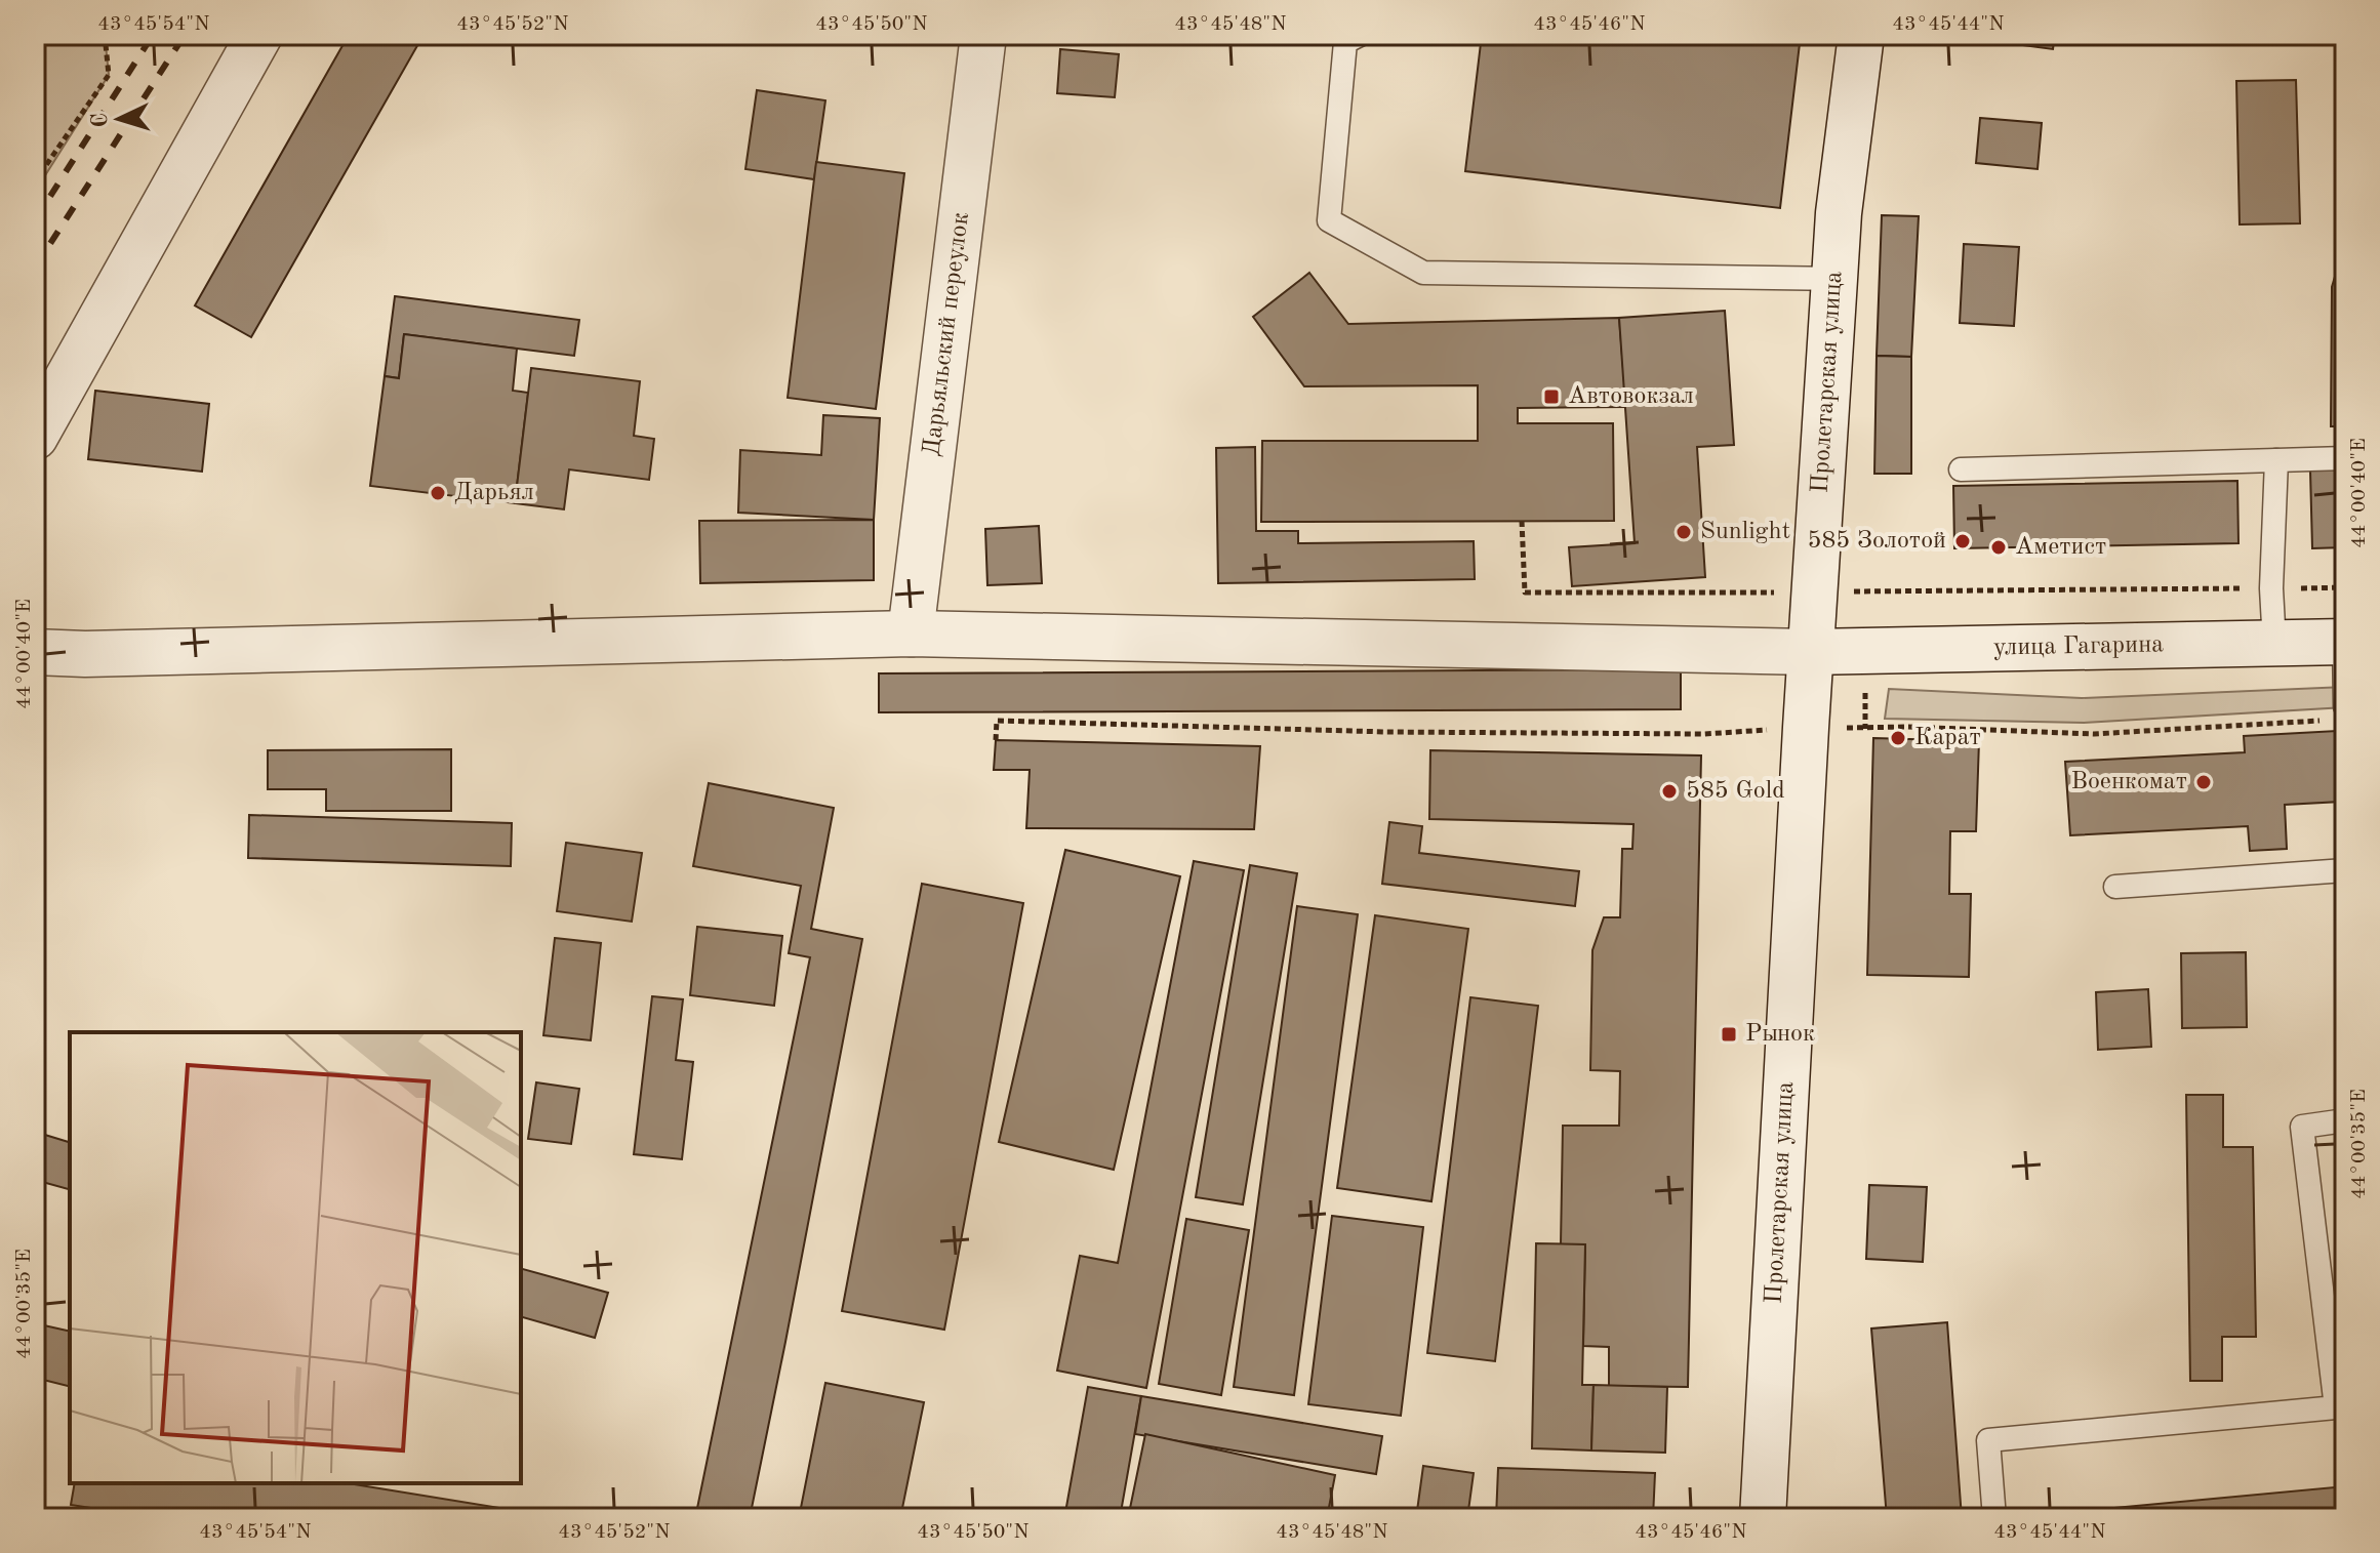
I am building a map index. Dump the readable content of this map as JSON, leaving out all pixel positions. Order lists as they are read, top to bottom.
{
  "streets": {
    "street": ["Дарьяльский переулок", "Пролетарская улица", "улица Гагарина"]
  },
  "crossings": [
    ["Дарьяльский переулок", "улица Гагарина"],
    ["Пролетарская улица", "улица Гагарина"]
  ],
  "places": {
    "transit": ["Автовокзал", "Рынок"],
    "other": [
      "Дарьял",
      "Sunlight",
      "585 Золотой",
      "Аметист",
      "Карат",
      "Военкомат",
      "585 Gold"
    ]
  },
  "north": "left",
  "coordinates": [
    "43°45'54\"N",
    "43°45'52\"N",
    "43°45'50\"N",
    "43°45'48\"N",
    "43°45'46\"N",
    "43°45'44\"N",
    "44°00'40\"E",
    "44°00'35\"E"
  ]
}
